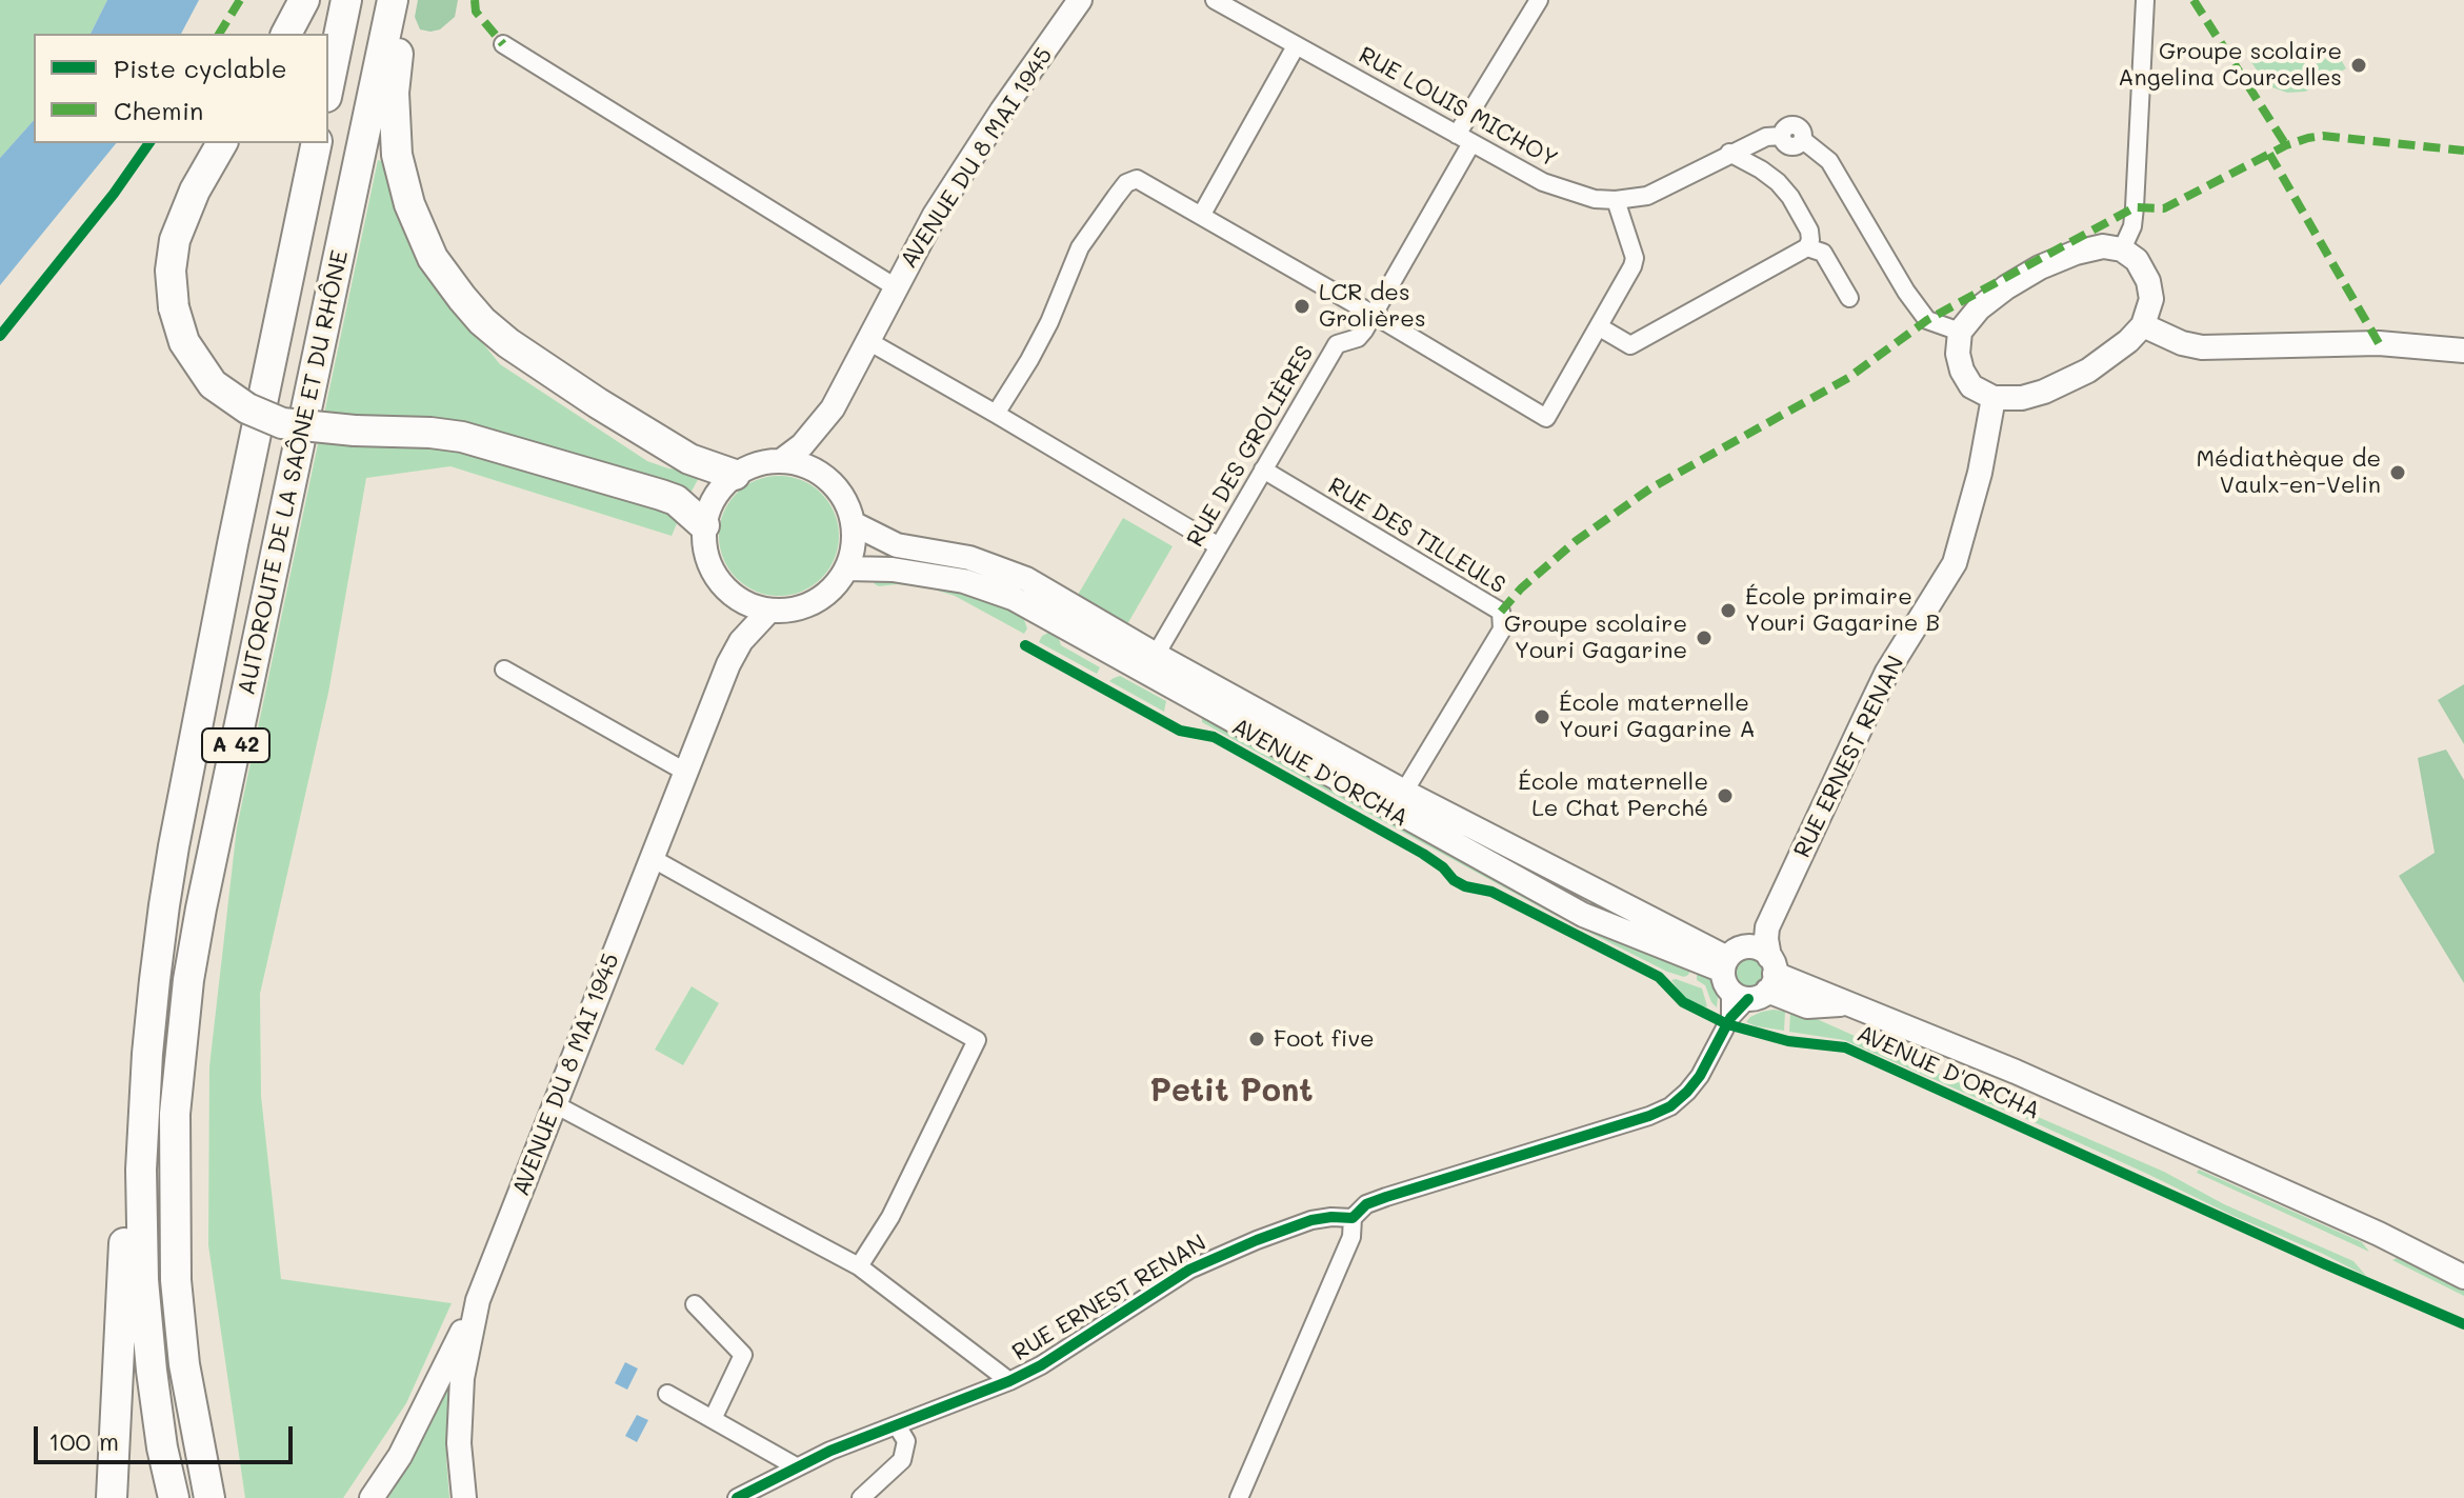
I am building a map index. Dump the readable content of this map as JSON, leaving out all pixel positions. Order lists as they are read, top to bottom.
{
  "streets": {
    "highway": ["AUTOROUTE DE LA SAÔNE ET DU RHÔNE", "A 42"],
    "main road": ["AVENUE DU 8 MAI 1945", "RUE ERNEST RENAN", "AVENUE D'ORCHA"],
    "street": ["RUE LOUIS MICHOY", "RUE DES GROLIÈRES", "RUE DES TILLEULS"]
  },
  "crossings": [
    ["RUE LOUIS MICHOY", "RUE DES GROLIÈRES"],
    ["RUE LOUIS MICHOY", "RUE ERNEST RENAN"],
    ["AVENUE DU 8 MAI 1945", "AVENUE D'ORCHA"],
    ["RUE DES GROLIÈRES", "RUE DES TILLEULS"],
    ["RUE DES GROLIÈRES", "AVENUE D'ORCHA"],
    ["RUE DES TILLEULS", "AVENUE D'ORCHA"],
    ["RUE ERNEST RENAN", "AVENUE D'ORCHA"]
  ],
  "districts": ["Petit Pont"],
  "places": [
    "Groupe scolaire Angelina Courcelles",
    "LCR des Grolières",
    "Médiathèque de Vaulx-en-Velin",
    "École primaire Youri Gagarine B",
    "Groupe scolaire Youri Gagarine",
    "École maternelle Youri Gagarine A",
    "École maternelle Le Chat Perché",
    "Foot five"
  ],
  "legend": ["Piste cyclable", "Chemin"],
  "scale_bar": "100 m"
}
